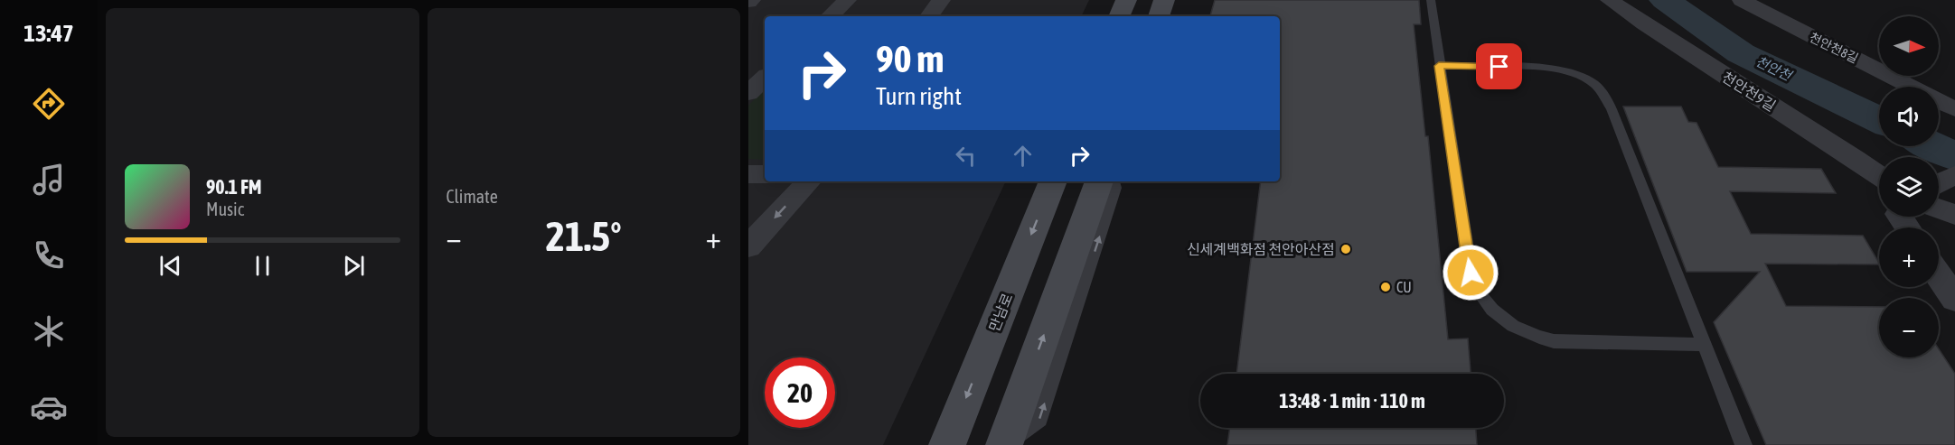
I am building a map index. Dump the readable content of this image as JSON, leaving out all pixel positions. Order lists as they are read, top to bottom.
{
  "streets": {
    "main road": ["만남로"],
    "street": ["천안천8길", "천안천9길"]
  },
  "water": ["천안천"],
  "places": ["신세계백화점 천안아산점", "CU"],
  "north": "right",
  "page": {
    "tabs": "13:47",
    "tile": "Climate",
    "map_buttons": ["+", "−"],
    "turn": ["90 m", "Turn right"],
    "song": ["90.1 FM", "Music"],
    "heat": ["−", "21.5°", "+"],
    "limit": "20",
    "trip": "13:48 · 1 min · 110 m"
  }
}
